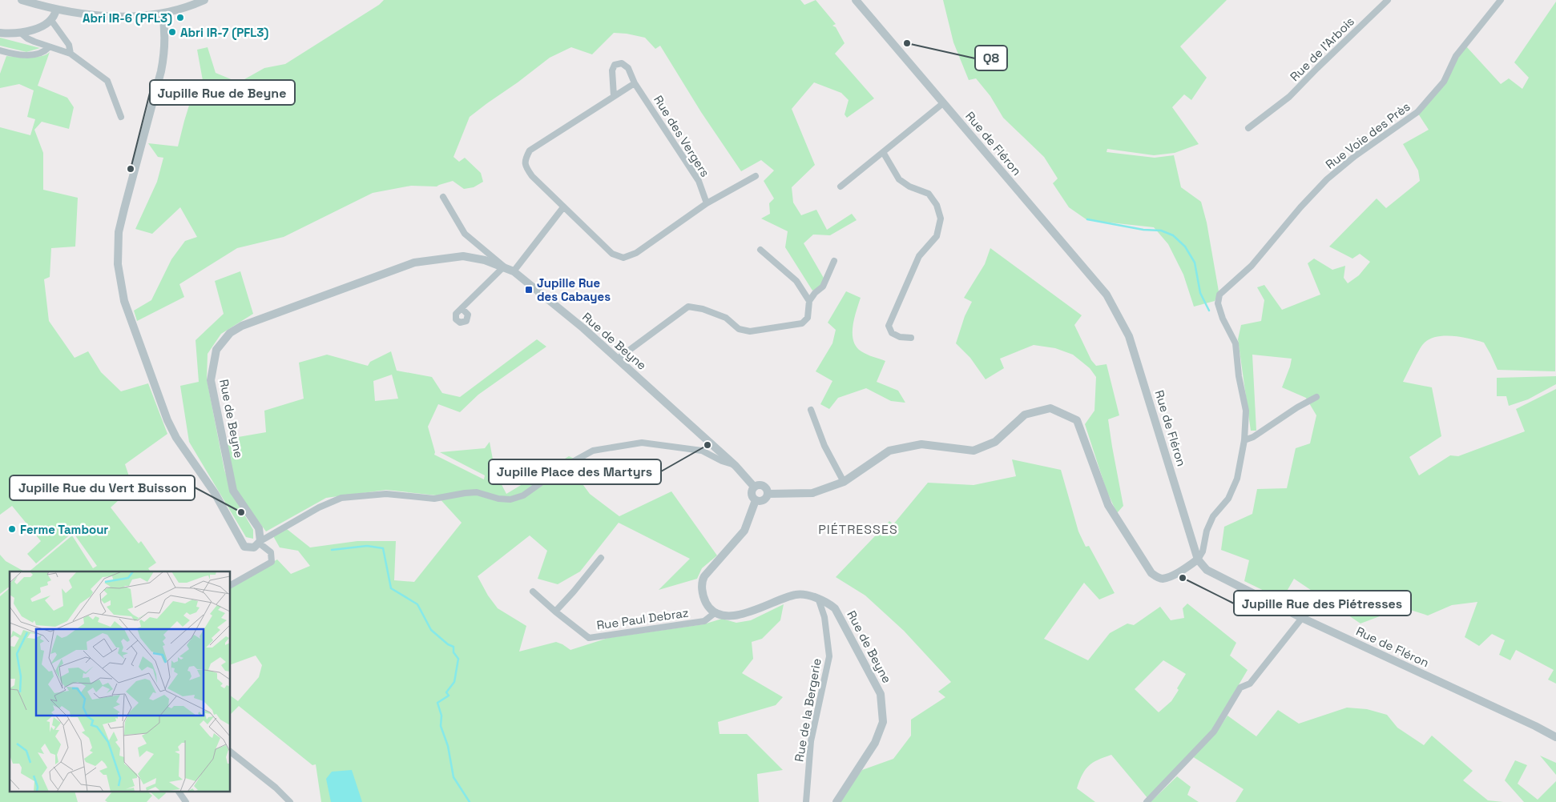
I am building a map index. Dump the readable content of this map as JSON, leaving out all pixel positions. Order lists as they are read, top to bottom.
{
  "streets": {
    "street": [
      "Rue de l'Arbois",
      "Rue Voie des Près",
      "Rue des Vergers",
      "Rue de Fléron",
      "Rue de Beyne",
      "Rue Paul Debraz",
      "Rue de la Bergerie"
    ]
  },
  "crossings": [
    ["Rue de Beyne", "Rue Paul Debraz"],
    ["Rue de Beyne", "Rue de la Bergerie"]
  ],
  "districts": ["PIÉTRESSES"],
  "places": {
    "other": [
      "Abri IR-6 (PFL3)",
      "Abri IR-7 (PFL3)",
      "Q8",
      "Jupille Rue de Beyne",
      "Jupille Place des Martyrs",
      "Jupille Rue du Vert Buisson",
      "Ferme Tambour",
      "Jupille Rue des Piétresses"
    ],
    "transit": ["Jupille Rue des Cabayes"]
  }
}
